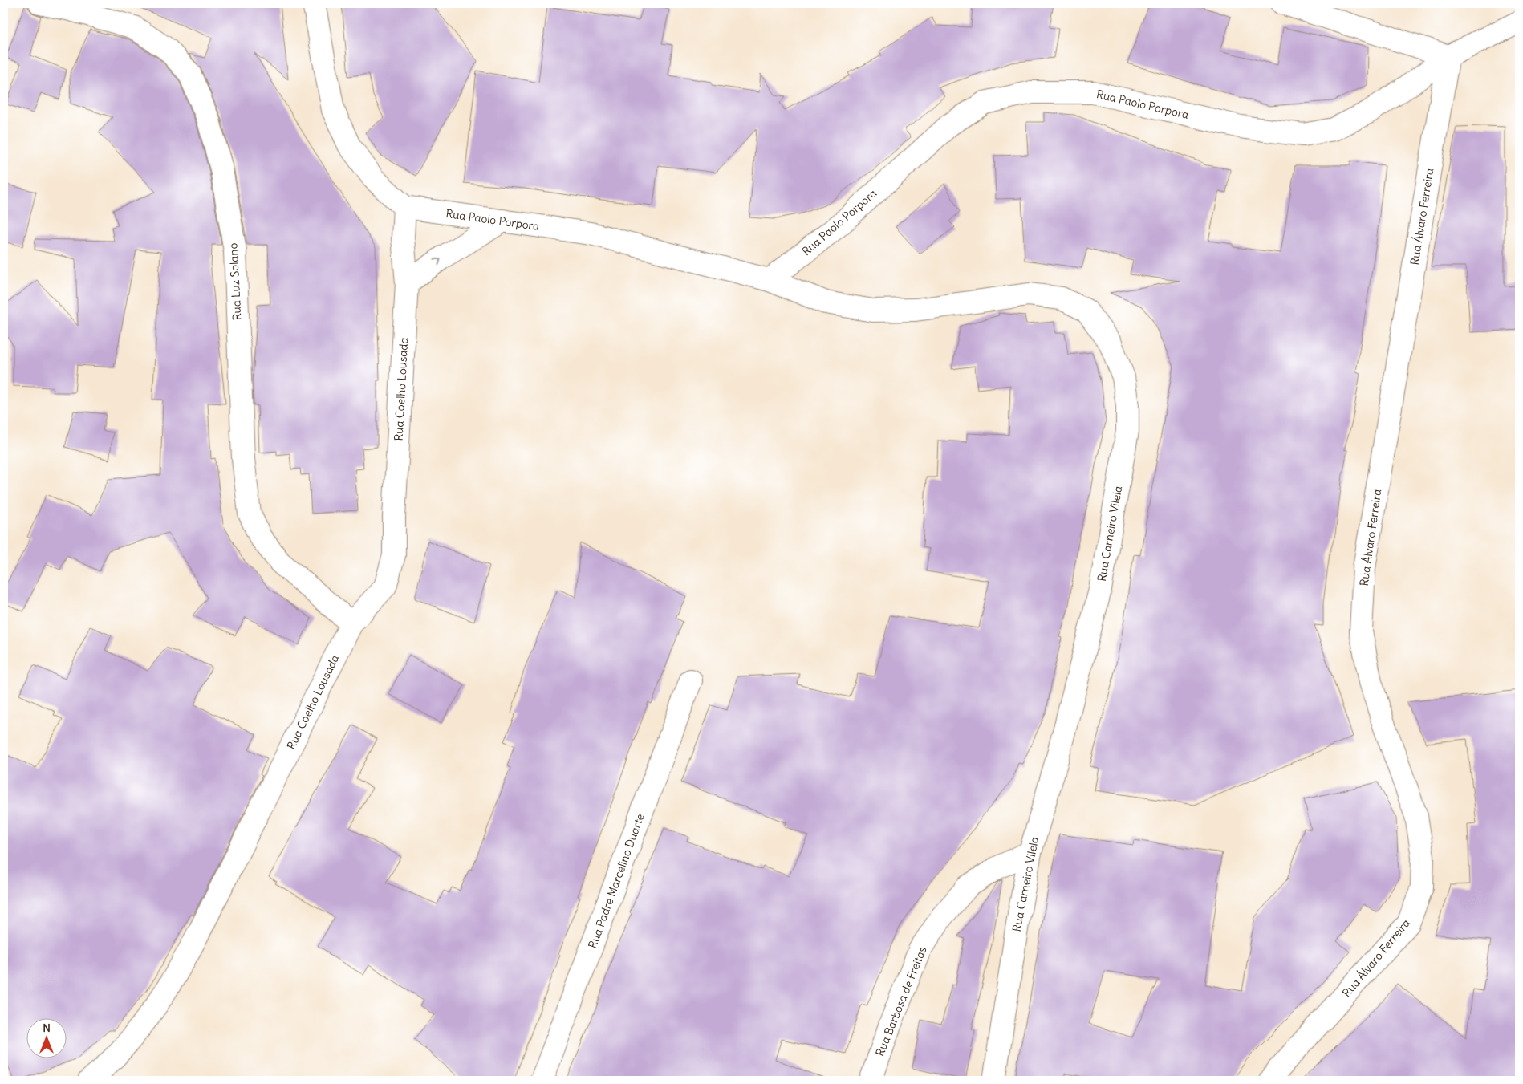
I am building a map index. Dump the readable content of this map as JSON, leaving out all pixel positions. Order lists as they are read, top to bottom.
{
  "streets": {
    "street": [
      "Rua Paolo Porpora",
      "Rua Álvaro Ferreira",
      "Rua Luz Solano",
      "Rua Coelho Lousada",
      "Rua Carneiro Vilela",
      "Rua Padre Marcelino Duarte",
      "Rua Barbosa de Freitas"
    ]
  },
  "crossings": [
    ["Rua Paolo Porpora", "Rua Álvaro Ferreira"],
    ["Rua Paolo Porpora", "Rua Coelho Lousada"],
    ["Rua Paolo Porpora", "Rua Carneiro Vilela"],
    ["Rua Luz Solano", "Rua Coelho Lousada"],
    ["Rua Carneiro Vilela", "Rua Barbosa de Freitas"]
  ],
  "north": "top"
}
